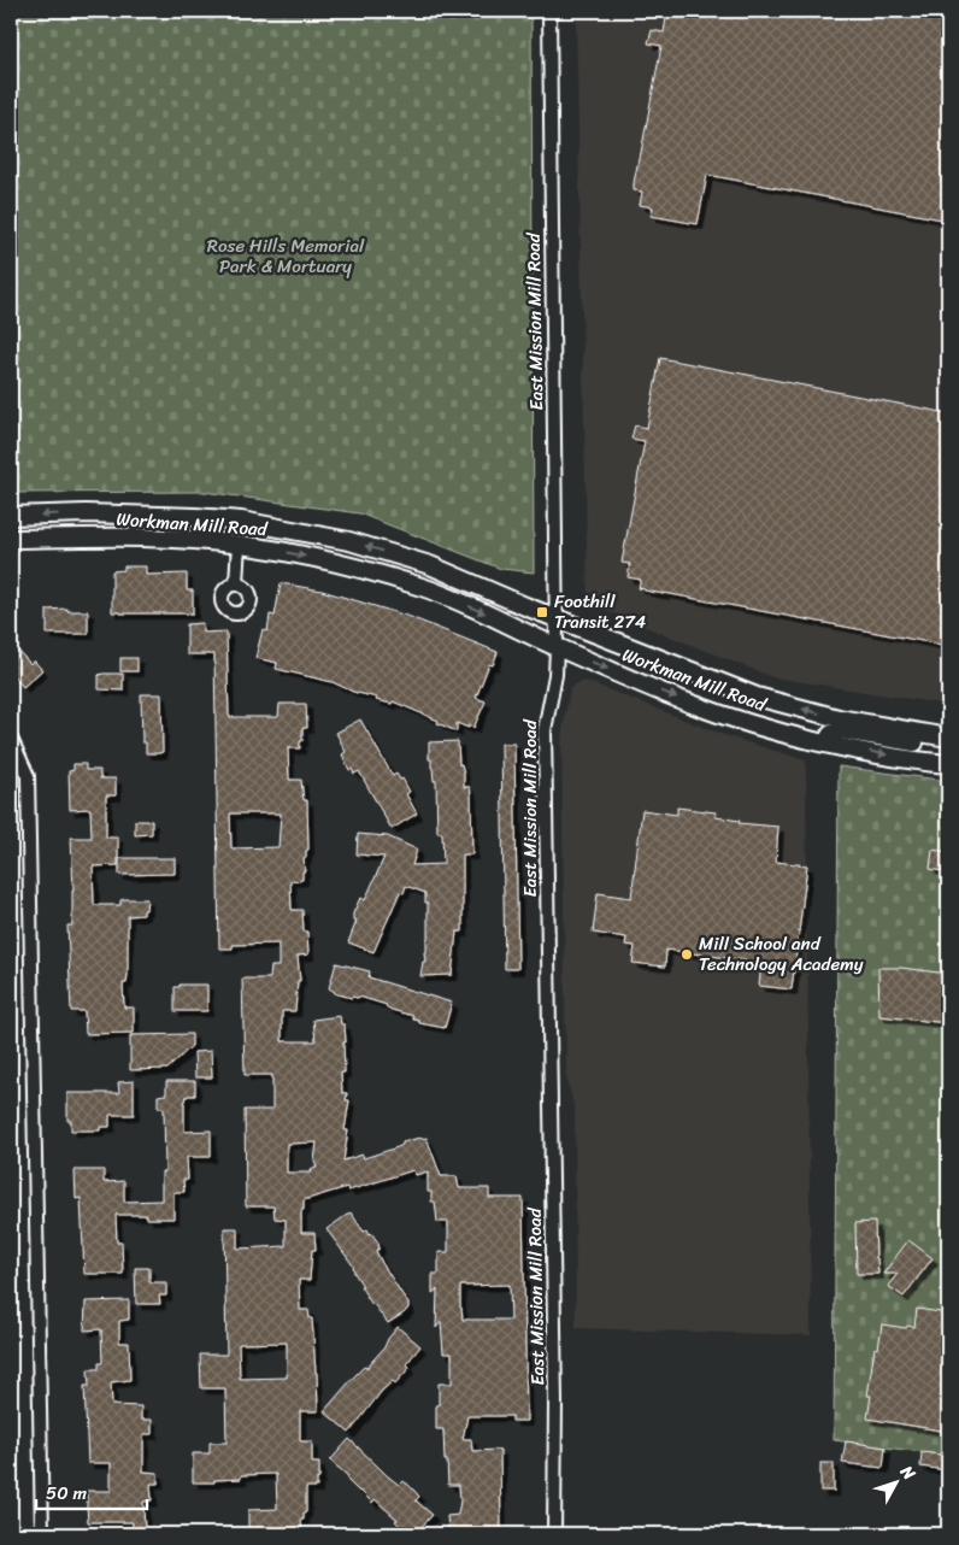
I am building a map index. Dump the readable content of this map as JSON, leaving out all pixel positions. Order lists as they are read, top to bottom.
{
  "streets": {
    "main road": ["Workman Mill Road"],
    "street": ["East Mission Mill Road"]
  },
  "crossings": [
    ["East Mission Mill Road", "Workman Mill Road"]
  ],
  "parks": ["Rose Hills Memorial Park & Mortuary"],
  "places": {
    "transit": ["Foothill Transit 274"],
    "other": ["Mill School and Technology Academy"]
  },
  "scale_bar": "50 m",
  "north": "top right"
}
